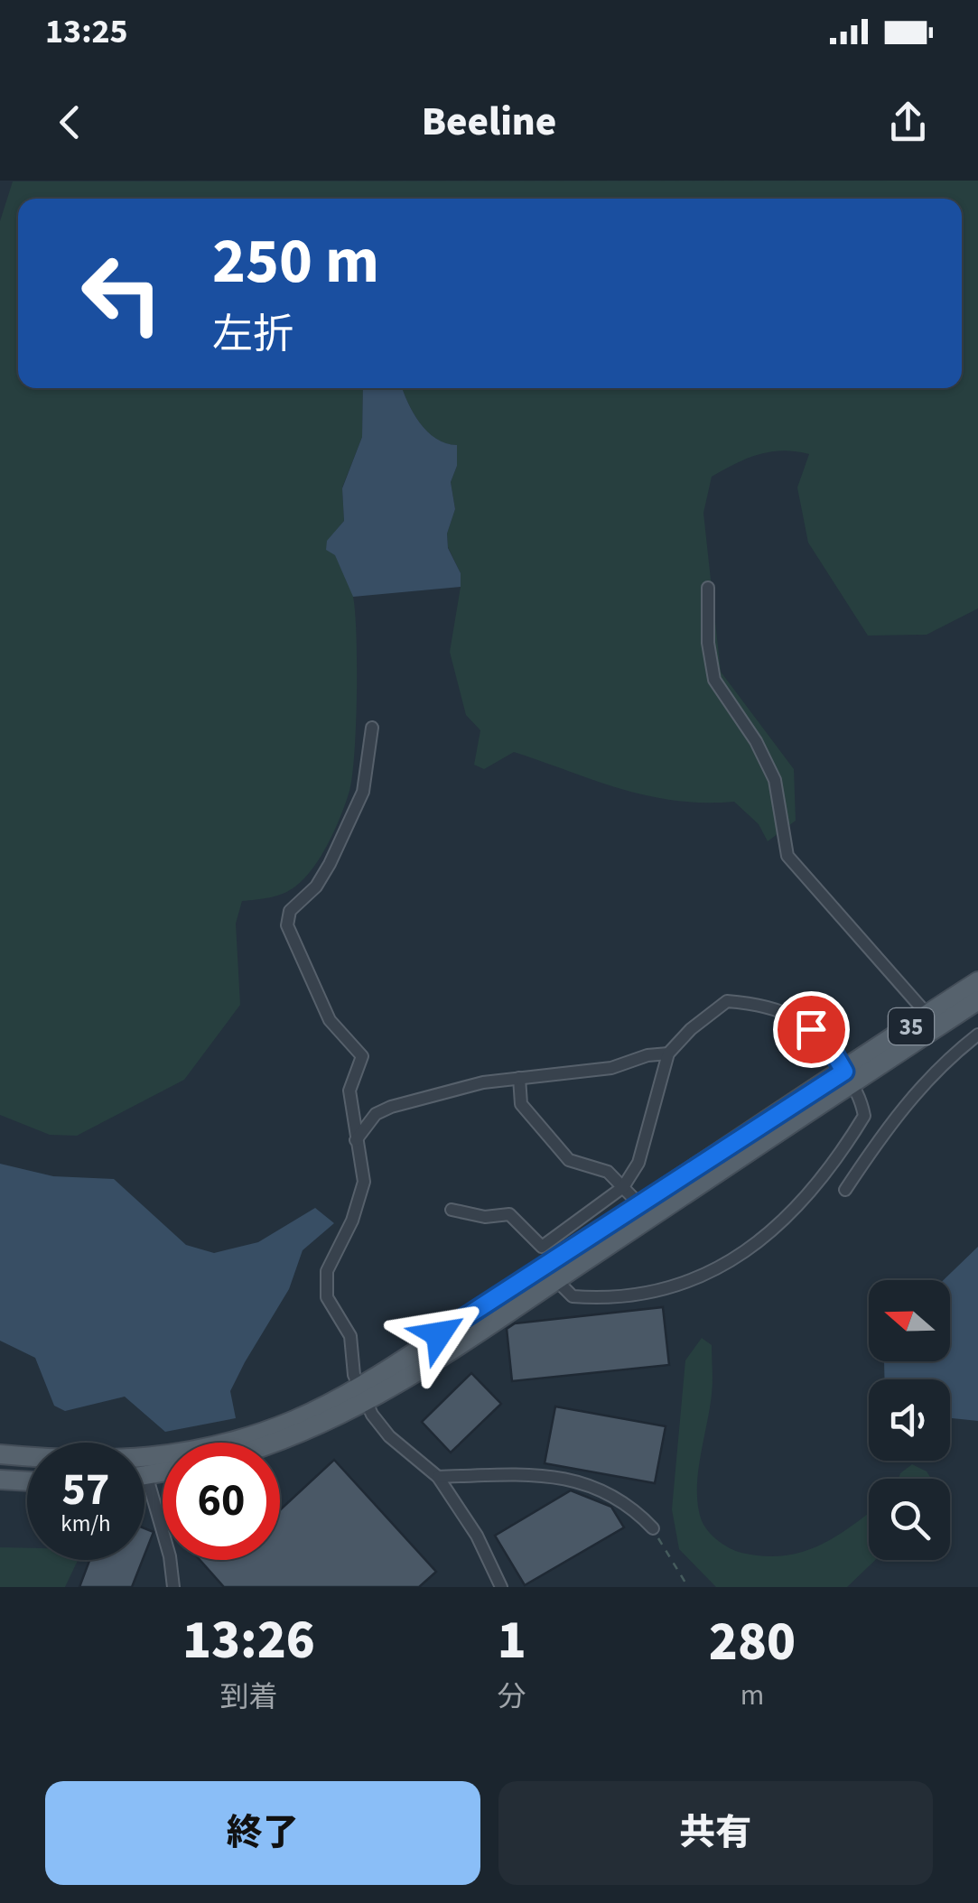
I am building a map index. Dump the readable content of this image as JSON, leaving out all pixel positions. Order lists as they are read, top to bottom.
{
  "streets": {
    "main road": ["35"]
  },
  "north": "left",
  "page": {
    "status": "13:25",
    "header": "Beeline",
    "turn": ["250 m", "左折"],
    "speed": "57 km/h",
    "limit": "60",
    "eta": [
      "13:26",
      "到着",
      "1",
      "分",
      "280",
      "m"
    ],
    "buttons": ["終了", "共有"]
  }
}
